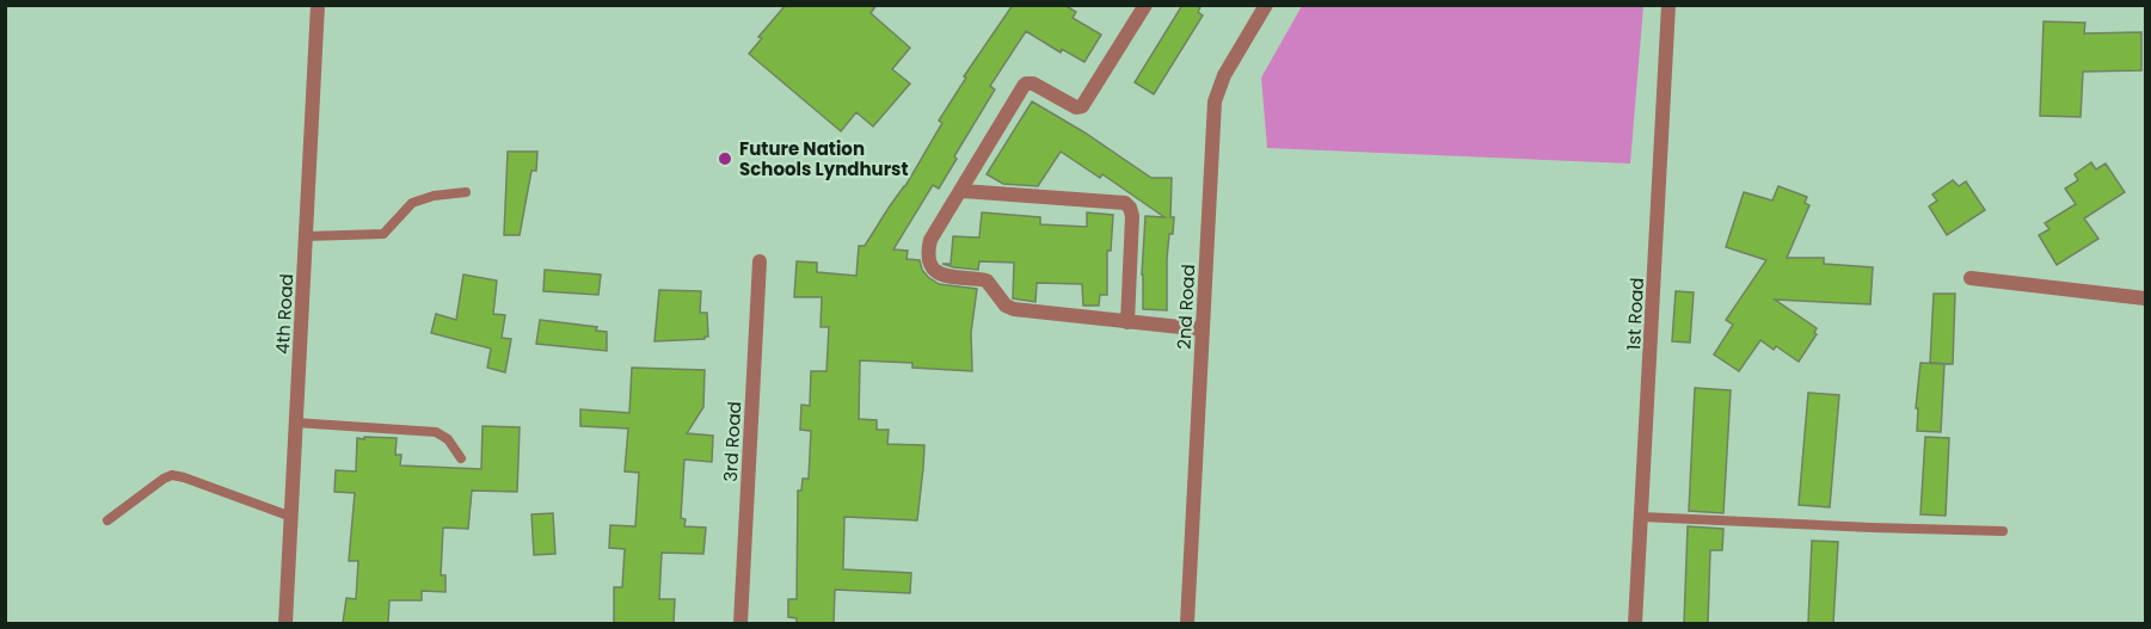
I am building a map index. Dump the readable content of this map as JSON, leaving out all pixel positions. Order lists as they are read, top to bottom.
{
  "streets": {
    "street": [
      "2nd Road",
      "4th Road",
      "1st Road",
      "3rd Road"
    ]
  },
  "places": ["Future Nation Schools Lyndhurst"]
}
